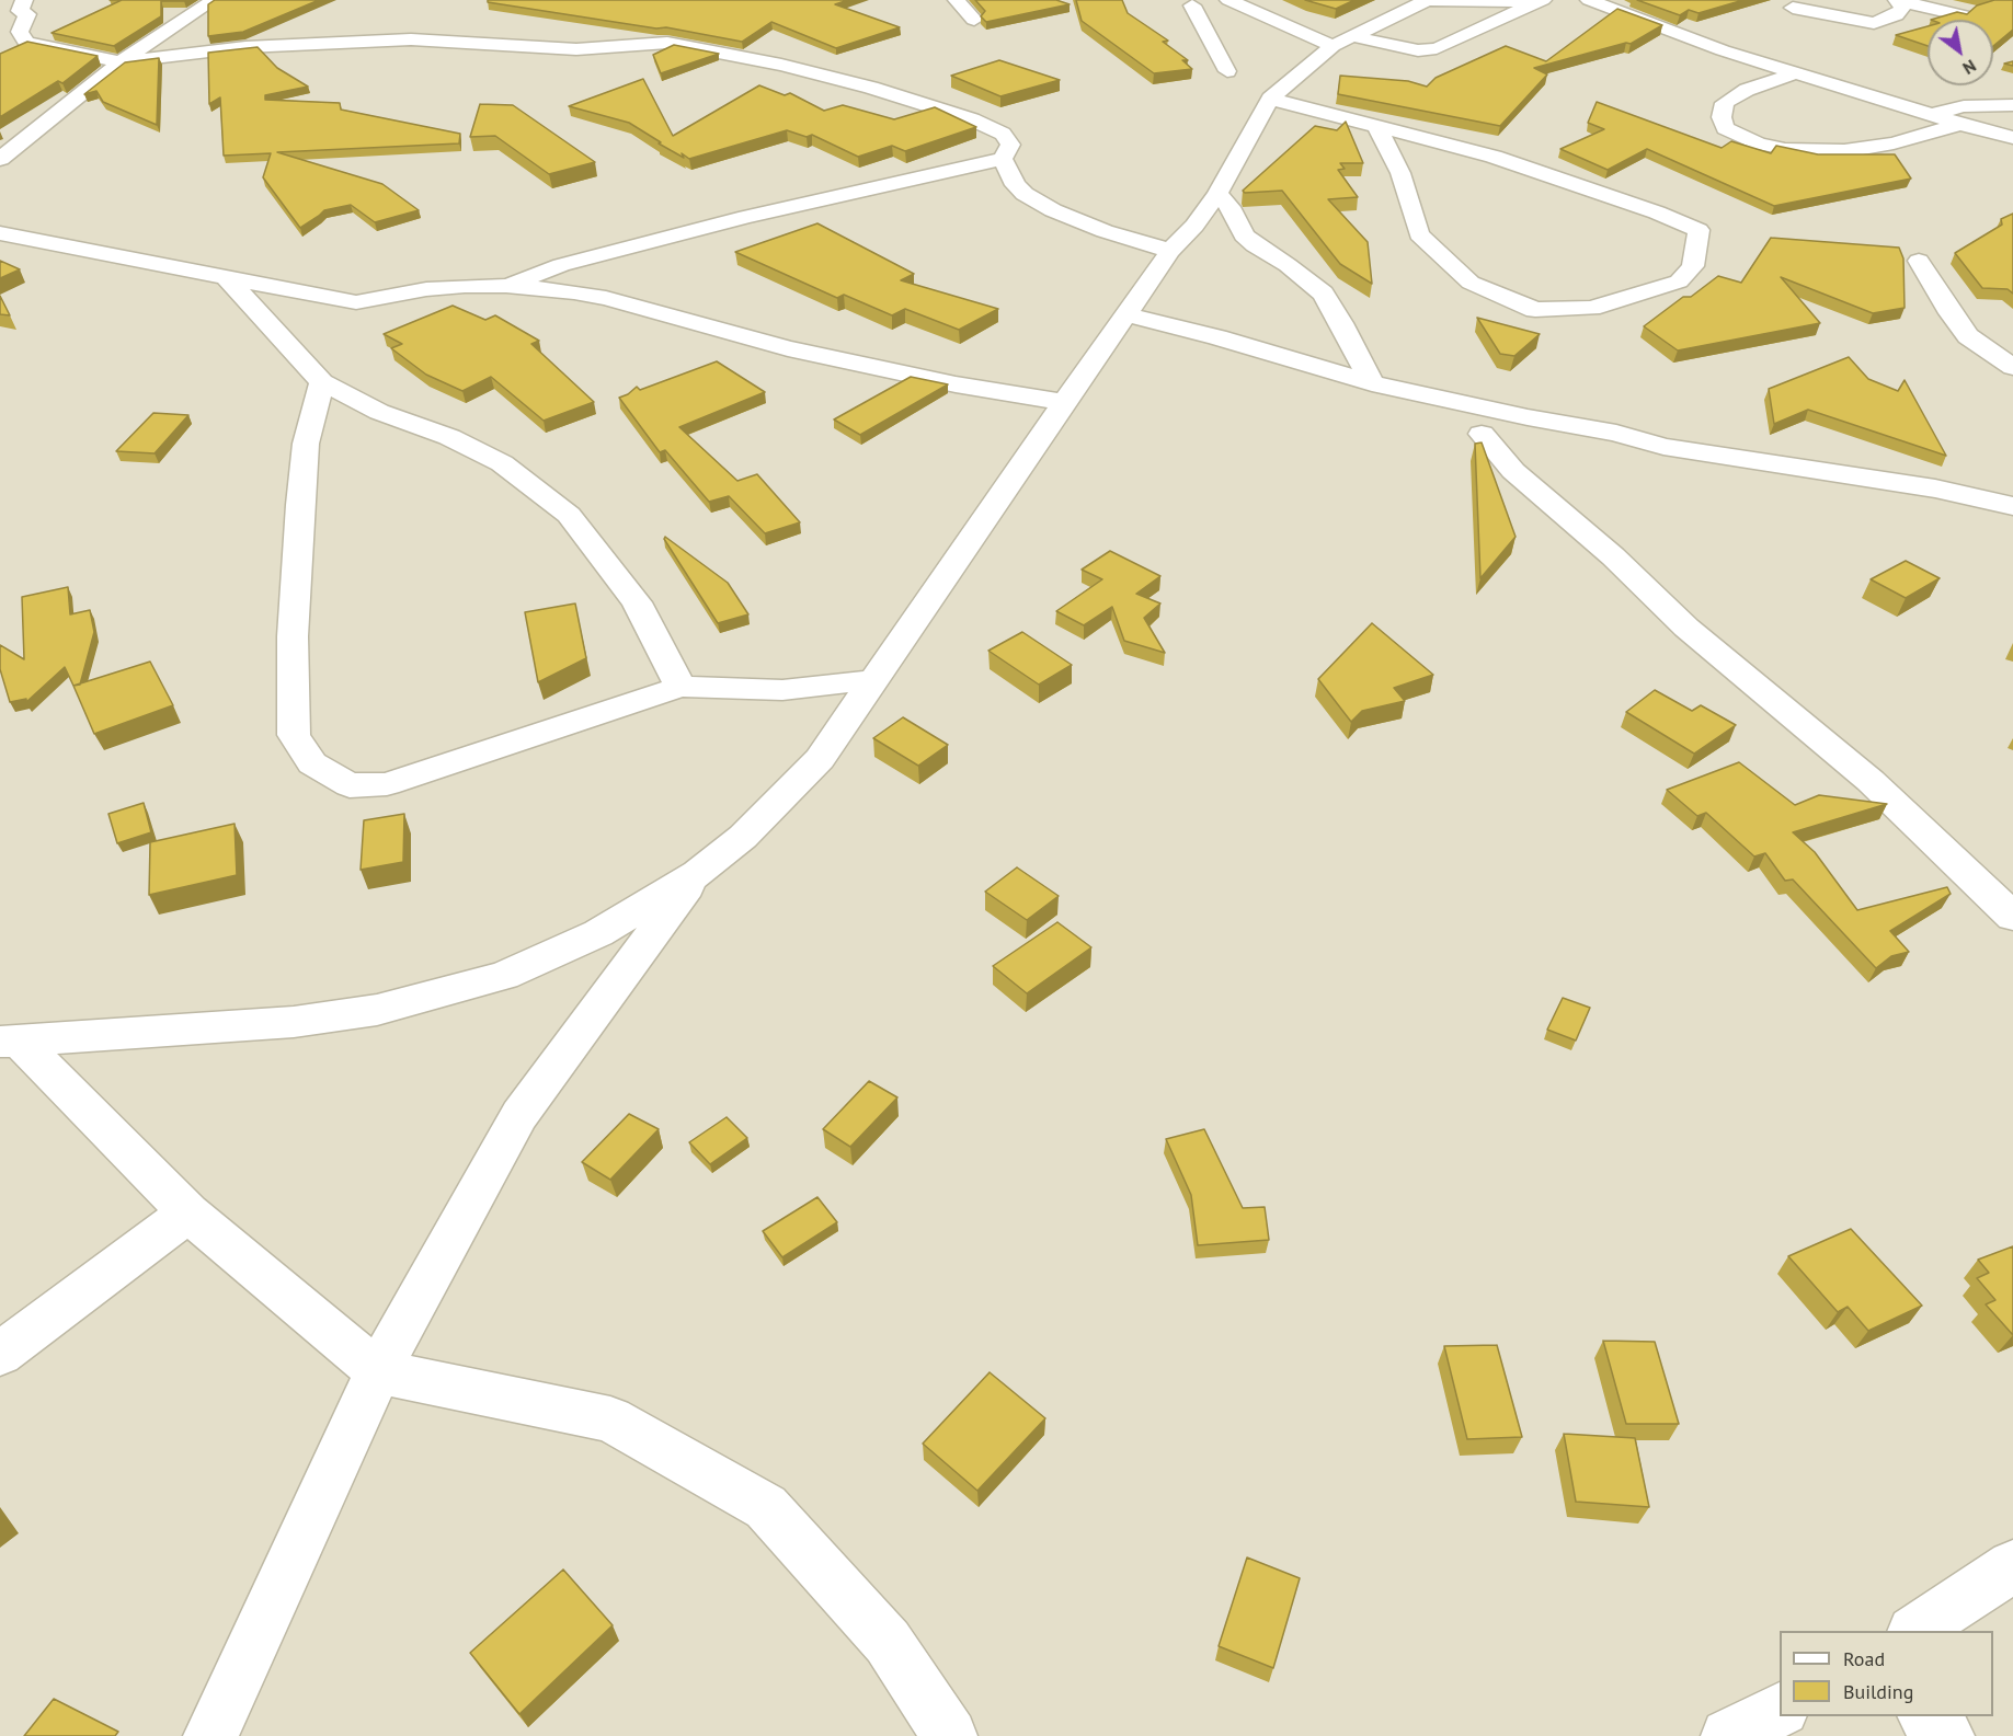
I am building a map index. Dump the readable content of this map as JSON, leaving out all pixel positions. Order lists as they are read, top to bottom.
{
  "legend": ["Road", "Building"],
  "north": "bottom right"
}
